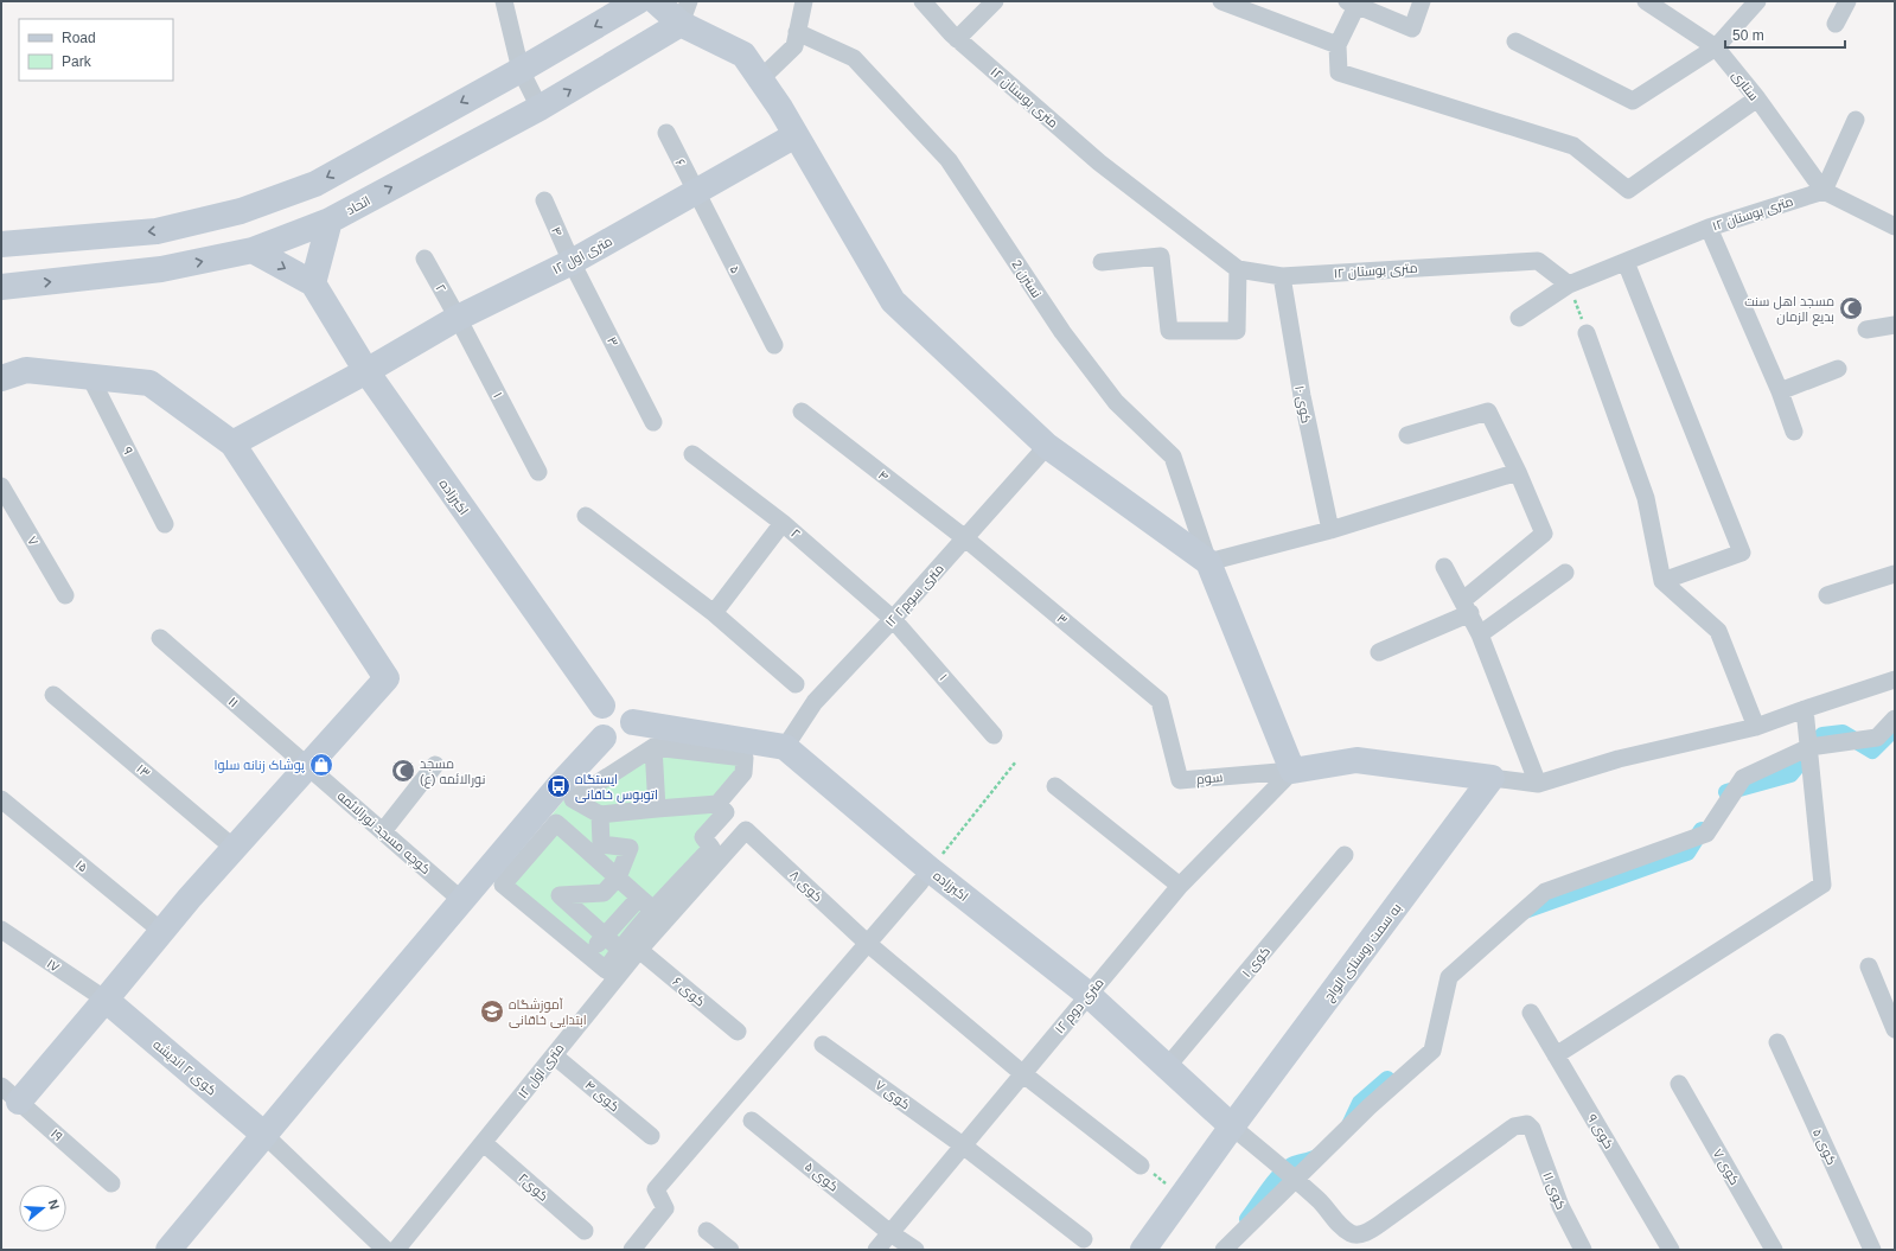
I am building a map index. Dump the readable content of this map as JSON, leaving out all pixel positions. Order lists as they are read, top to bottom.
{
  "streets": {
    "street": [
      "ستاری",
      "۱۲ متری بوستان",
      "۶",
      "اتحاد",
      "۴",
      "۱۲ متری اول",
      "۵",
      "نسترن 2",
      "۲",
      "۳",
      "۱",
      "کوی ۱۰",
      "۹",
      "اکبرزاده",
      "۷",
      "۱۲ متری سوم۲",
      "۱۱",
      "۱۳",
      "سوم",
      "کوچه مسجد نورالائمه",
      "۱۵",
      "کوی ۸",
      "به سمت روستای الواج",
      "کوی ۱",
      "۱۷",
      "کوی ۶",
      "۱۲ متری دوم",
      "کوی ۲ اندیشه",
      "کوی ۷",
      "کوی ۴",
      "کوی ۹",
      "۱۹",
      "کوی ۵",
      "کوی۲",
      "کوی ۱۱"
    ]
  },
  "crossings": [
    ["ستاری", "۱۲ متری بوستان"],
    ["۱۲ متری بوستان", "کوی ۱۰"],
    ["۶", "۱۲ متری اول"],
    ["۶", "۵"],
    ["۴", "۱۲ متری اول"],
    ["۴", "۳"],
    ["۴", "۱۲ متری سوم۲"],
    ["۱۲ متری اول", "۵"],
    ["۱۲ متری اول", "۲"],
    ["۱۲ متری اول", "۳"],
    ["۱۲ متری اول", "۱"],
    ["۱۲ متری اول", "اکبرزاده"],
    ["۱۲ متری اول", "کوی ۸"],
    ["۱۲ متری اول", "کوی ۶"],
    ["۱۲ متری اول", "کوی ۴"],
    ["۱۲ متری اول", "کوی۲"],
    ["۲", "۱"],
    ["۲", "۱۲ متری سوم۲"],
    ["۳", "۱۲ متری سوم۲"],
    ["۳", "سوم"],
    ["۱", "۱۲ متری سوم۲"],
    ["اکبرزاده", "۱۲ متری سوم۲"],
    ["اکبرزاده", "به سمت روستای الواج"],
    ["اکبرزاده", "کوی ۱"],
    ["اکبرزاده", "۱۲ متری دوم"],
    ["۱۱", "کوچه مسجد نورالائمه"],
    ["سوم", "۱۲ متری دوم"],
    ["کوی ۸", "۱۲ متری دوم"],
    ["۱۷", "کوی ۲ اندیشه"],
    ["۱۲ متری دوم", "کوی ۷"],
    ["۱۲ متری دوم", "کوی ۵"]
  ],
  "places": {
    "mosque": ["مسجد اهل سنت بدیع الزمان", "مسجد نورالائمه (ع)"],
    "shop": ["پوشاک زنانه سلوا"],
    "bus stop": ["ایستگاه اتوبوس خاقانی"],
    "school or university": ["آموزشگاه ابتدایی خاقانی"]
  },
  "legend": ["Road", "Park"],
  "scale_bar": "50 m",
  "north": "right"
}
